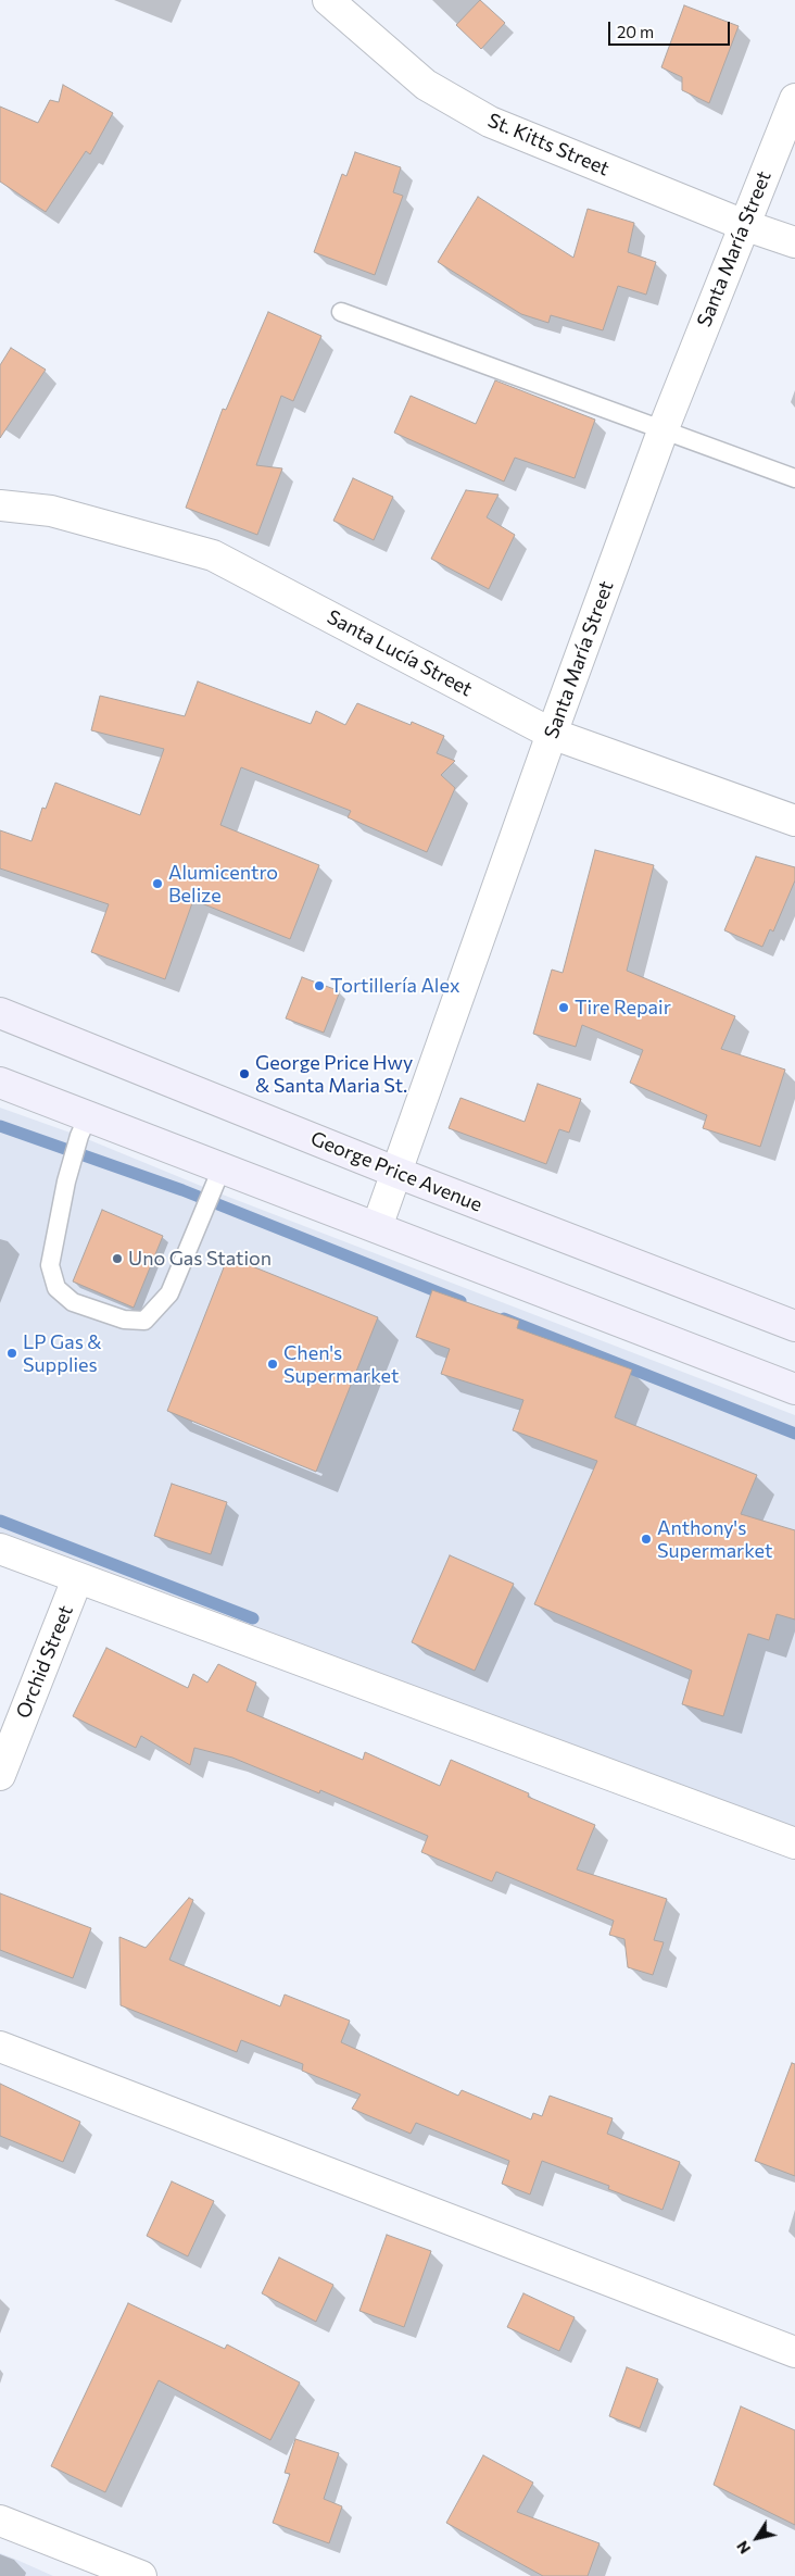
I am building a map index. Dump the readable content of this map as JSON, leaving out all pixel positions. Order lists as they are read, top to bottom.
{
  "streets": {
    "main road": ["George Price Avenue"],
    "street": [
      "St. Kitts Street",
      "Santa María Street",
      "Santa Lucía Street",
      "Orchid Street"
    ]
  },
  "crossings": [
    ["St. Kitts Street", "Santa María Street"],
    ["Santa María Street", "Santa Lucía Street"],
    ["Santa María Street", "George Price Avenue"]
  ],
  "places": [
    "Alumicentro Belize",
    "Tortillería Alex",
    "Tire Repair",
    "George Price Hwy & Santa Maria St.",
    "Uno Gas Station",
    "LP Gas & Supplies",
    "Chen's Supermarket",
    "Anthony's Supermarket"
  ],
  "scale_bar": "20 m",
  "north": "bottom left"
}
